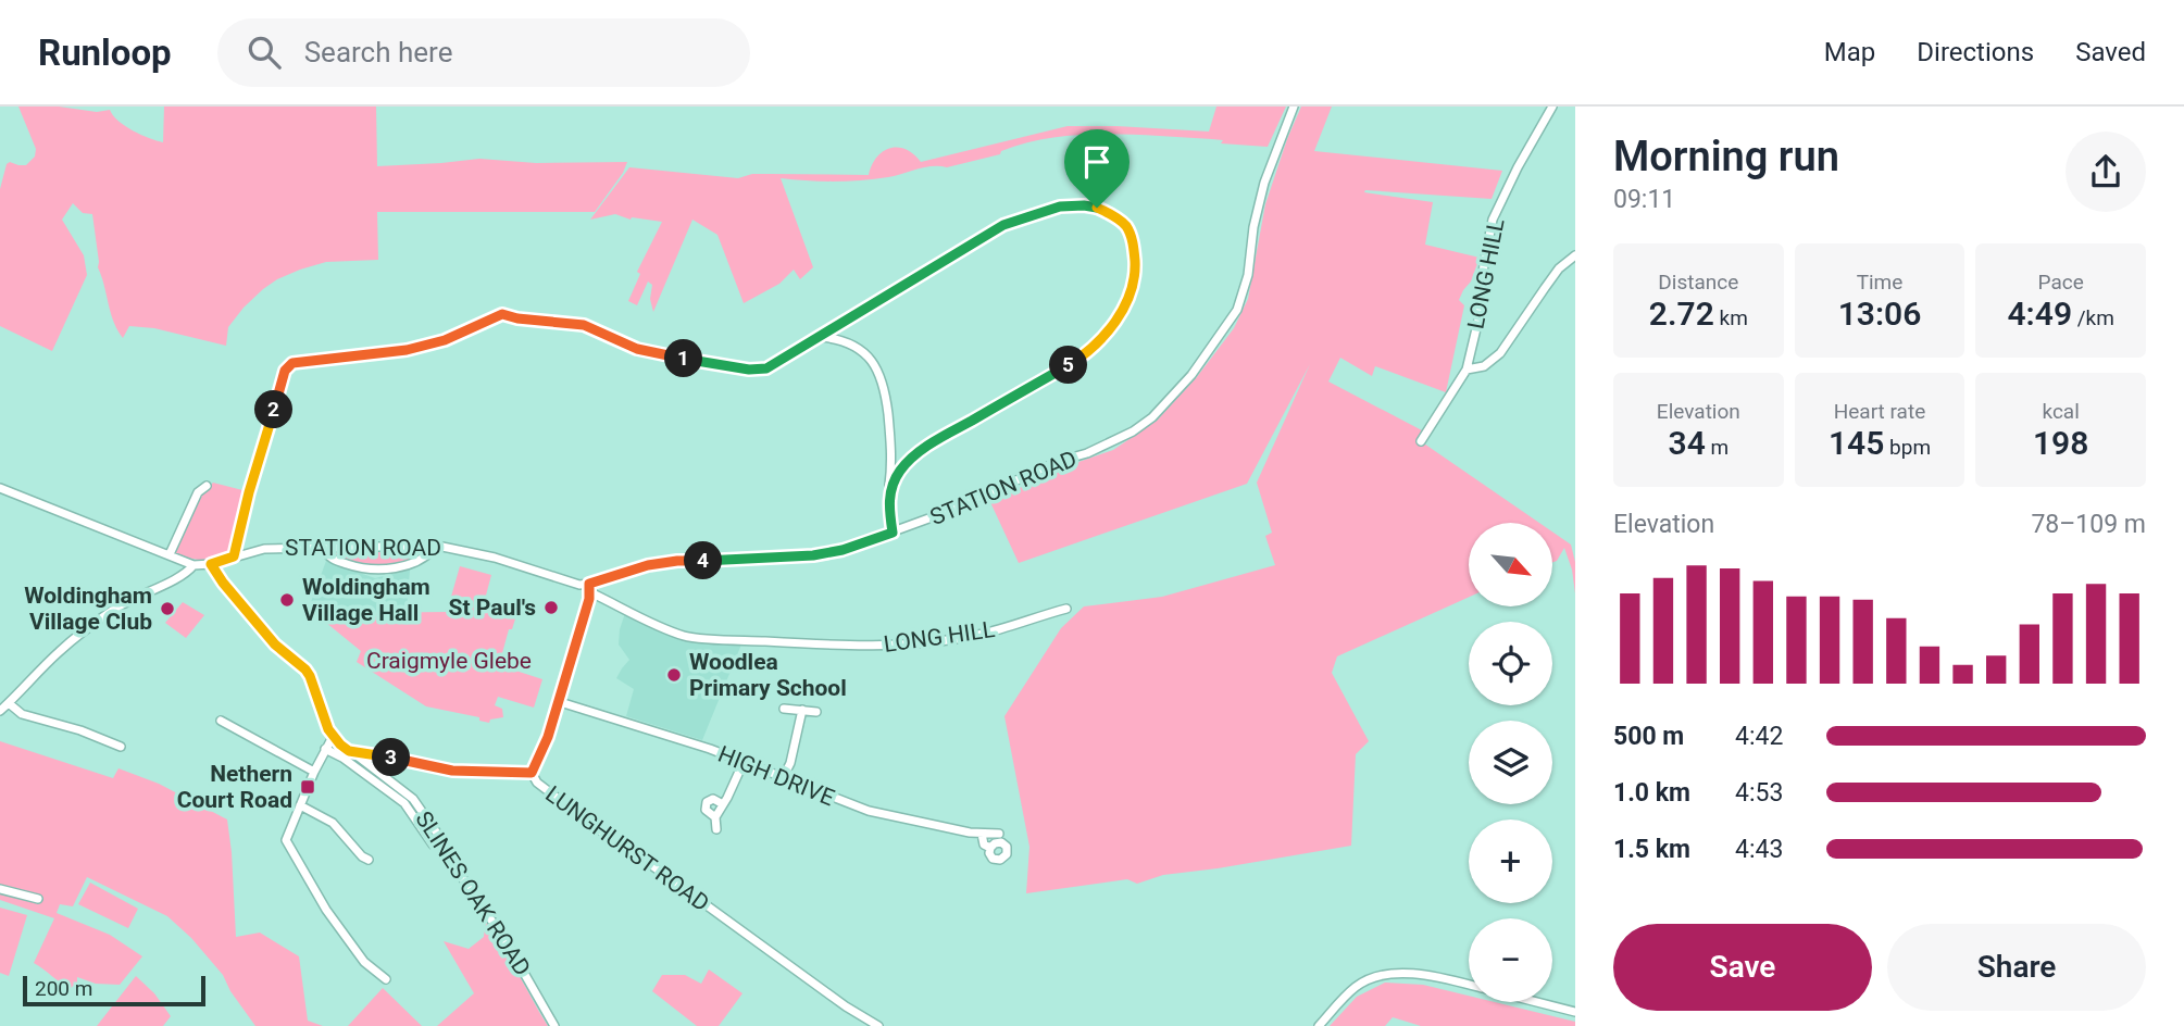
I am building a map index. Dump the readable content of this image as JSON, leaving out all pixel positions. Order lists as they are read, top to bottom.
{
  "streets": {
    "street": [
      "LONG HILL",
      "STATION ROAD",
      "HIGH DRIVE",
      "LUNGHURST ROAD",
      "SLINES OAK ROAD"
    ]
  },
  "crossings": [
    ["LONG HILL", "STATION ROAD"],
    ["STATION ROAD", "SLINES OAK ROAD"],
    ["LUNGHURST ROAD", "SLINES OAK ROAD"]
  ],
  "parks": ["Craigmyle Glebe"],
  "places": {
    "other": [
      "Woldingham Village Hall",
      "St Paul's",
      "Woldingham Village Club",
      "Woodlea Primary School"
    ],
    "transit": ["Nethern Court Road"]
  },
  "scale_bar": "200 m",
  "north": "bottom right",
  "page": {
    "header": "Runloop",
    "search": "Search here",
    "nav": ["Map", "Directions", "Saved"],
    "heading": ["Morning run", "09:11"],
    "stats": [
      ["Distance", "2.72 km"],
      ["Time", "13:06"],
      ["Pace", "4:49 /km"],
      ["Elevation", "34 m"],
      ["Heart rate", "145 bpm"],
      ["kcal", "198"]
    ],
    "pins": [
      "1",
      "5",
      "2",
      "4",
      "3"
    ],
    "chart": ["Elevation", "78–109 m"],
    "map_buttons": ["+", "−"],
    "list": [
      {
        "name": "500 m",
        "note": "4:42"
      },
      {
        "name": "1.0 km",
        "note": "4:53"
      },
      {
        "name": "1.5 km",
        "note": "4:43"
      }
    ],
    "buttons": ["Save", "Share"],
    "scale": "200 m"
  }
}
